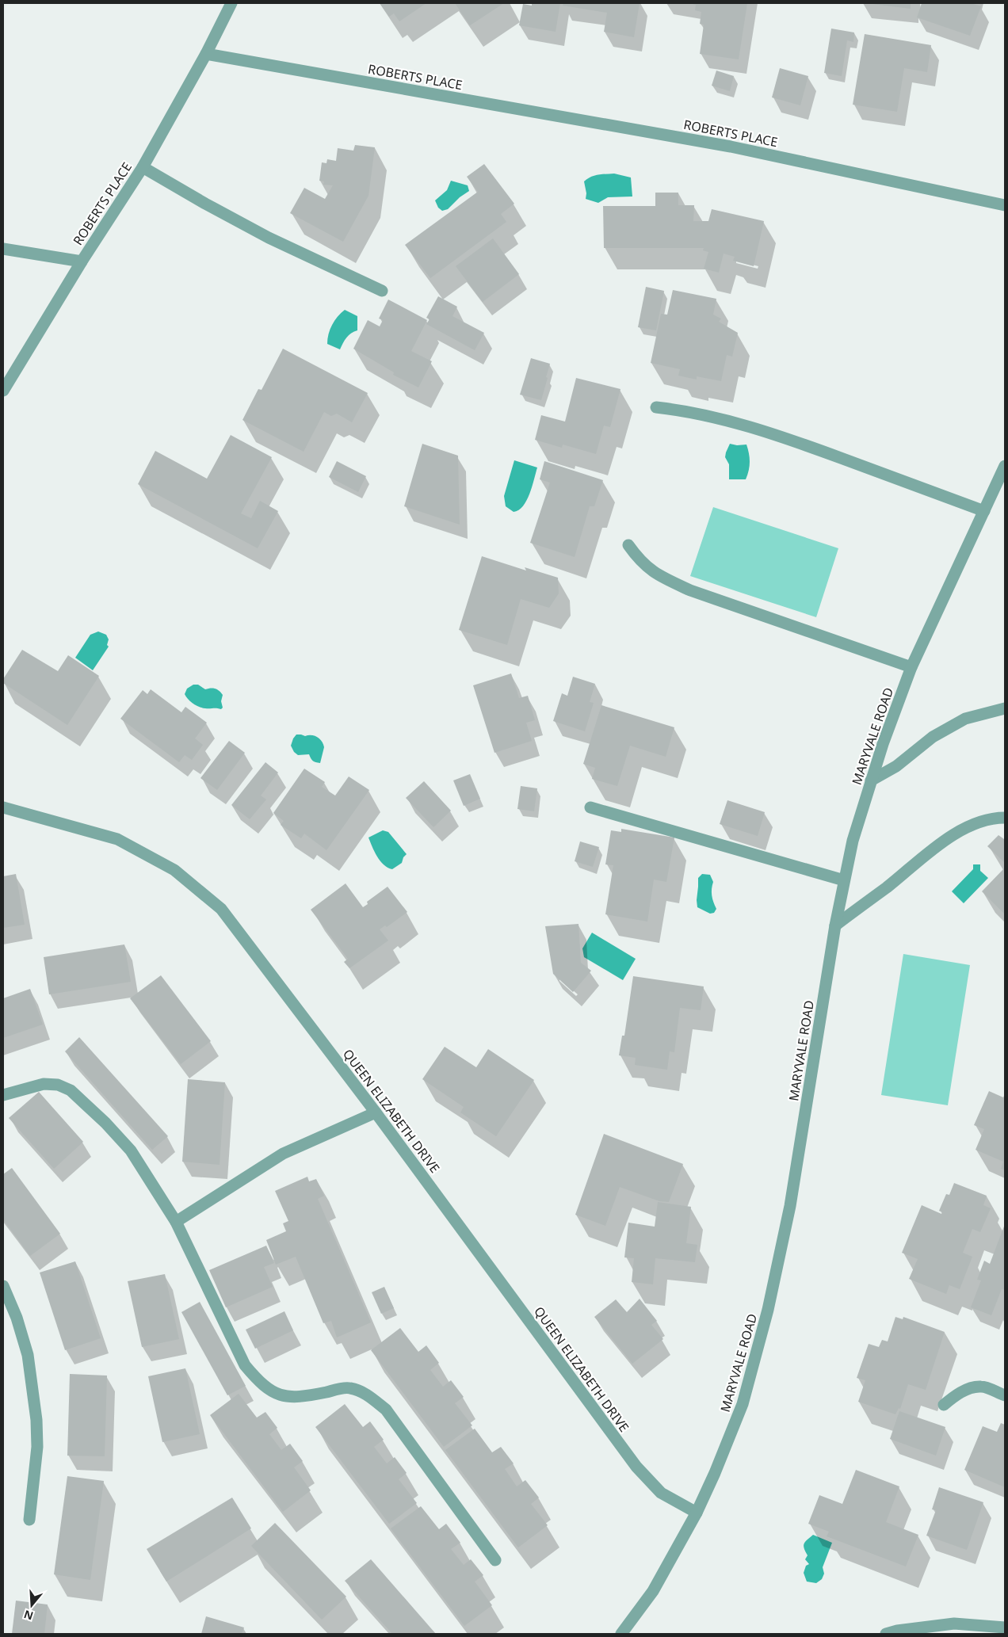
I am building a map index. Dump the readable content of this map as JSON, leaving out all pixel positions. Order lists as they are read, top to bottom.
{
  "streets": {
    "street": ["ROBERTS PLACE", "MARYVALE ROAD", "QUEEN ELIZABETH DRIVE"]
  },
  "crossings": [
    ["MARYVALE ROAD", "QUEEN ELIZABETH DRIVE"]
  ],
  "north": "bottom"
}
